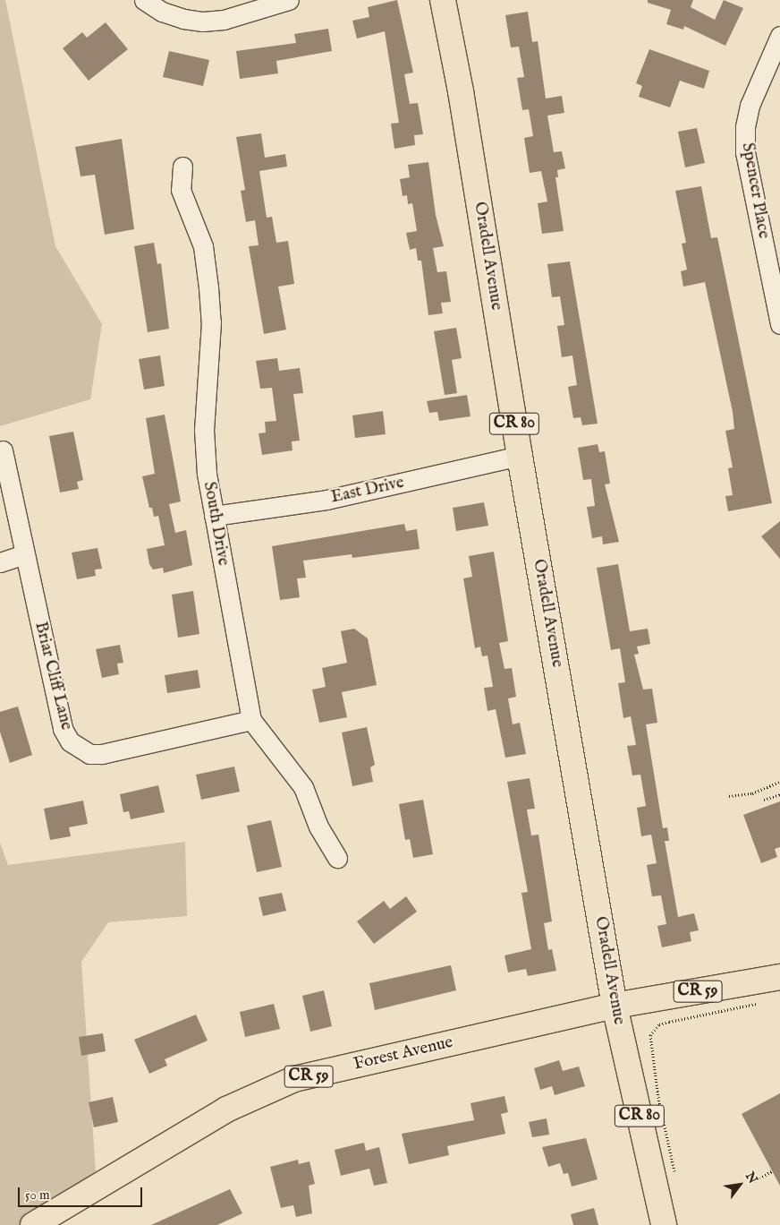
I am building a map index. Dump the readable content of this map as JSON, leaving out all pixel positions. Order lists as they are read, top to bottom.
{
  "streets": {
    "main road": [
      "Oradell Avenue",
      "CR 80",
      "CR 59",
      "Forest Avenue"
    ],
    "street": [
      "Spencer Place",
      "East Drive",
      "South Drive",
      "Briar Cliff Lane"
    ]
  },
  "crossings": [
    ["Oradell Avenue", "East Drive"],
    ["Oradell Avenue", "Forest Avenue"],
    ["East Drive", "South Drive"],
    ["South Drive", "Briar Cliff Lane"]
  ],
  "scale_bar": "50 m",
  "north": "top right"
}
